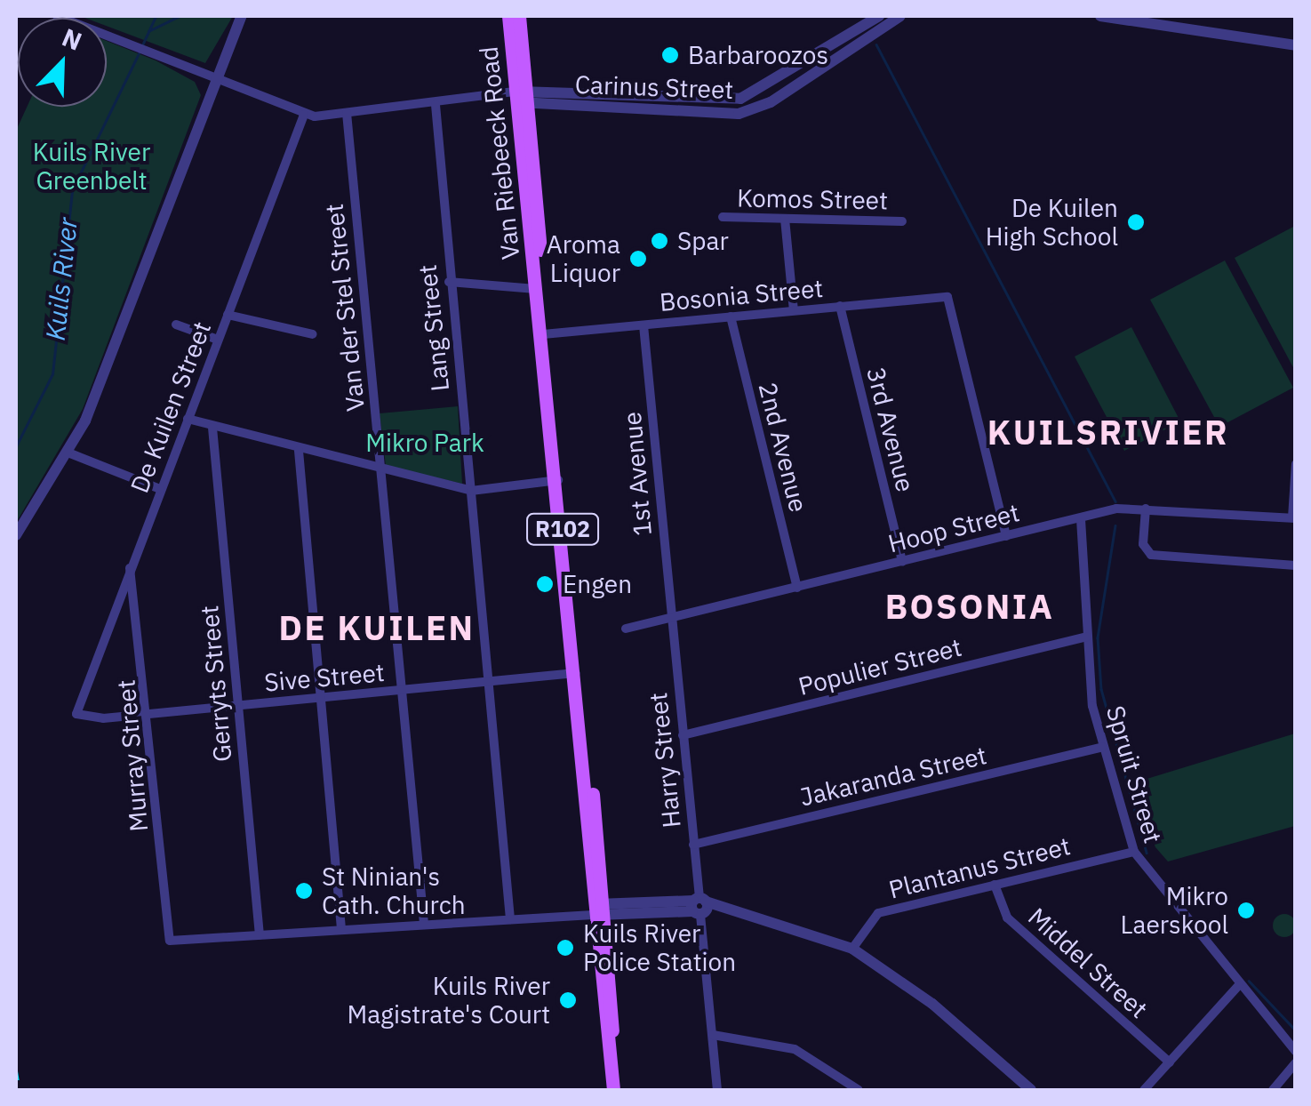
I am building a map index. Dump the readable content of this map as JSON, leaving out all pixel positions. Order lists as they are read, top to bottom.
{
  "streets": {
    "main road": ["Van Riebeeck Road", "R102"],
    "street": [
      "Carinus Street",
      "Komos Street",
      "Bosonia Street",
      "Van der Stel Street",
      "Lang Street",
      "De Kuilen Street",
      "3rd Avenue",
      "2nd Avenue",
      "1st Avenue",
      "Hoop Street",
      "Populier Street",
      "Sive Street",
      "Gerryts Street",
      "Murray Street",
      "Harry Street",
      "Spruit Street",
      "Jakaranda Street",
      "Plantanus Street",
      "Middel Street"
    ]
  },
  "crossings": [
    ["Carinus Street", "Van Riebeeck Road"],
    ["Carinus Street", "Van der Stel Street"],
    ["Carinus Street", "Lang Street"],
    ["Carinus Street", "De Kuilen Street"],
    ["Van Riebeeck Road", "Bosonia Street"],
    ["Van Riebeeck Road", "Sive Street"],
    ["Bosonia Street", "3rd Avenue"],
    ["Bosonia Street", "2nd Avenue"],
    ["Bosonia Street", "1st Avenue"],
    ["Bosonia Street", "Hoop Street"],
    ["Van der Stel Street", "Sive Street"],
    ["Lang Street", "Sive Street"],
    ["De Kuilen Street", "Sive Street"],
    ["De Kuilen Street", "Murray Street"],
    ["3rd Avenue", "Hoop Street"],
    ["2nd Avenue", "Hoop Street"],
    ["1st Avenue", "Hoop Street"],
    ["1st Avenue", "Harry Street"],
    ["Hoop Street", "Harry Street"],
    ["Hoop Street", "Spruit Street"],
    ["Populier Street", "Harry Street"],
    ["Populier Street", "Spruit Street"],
    ["Sive Street", "Gerryts Street"],
    ["Sive Street", "Murray Street"],
    ["Gerryts Street", "Murray Street"],
    ["Harry Street", "Jakaranda Street"],
    ["Spruit Street", "Jakaranda Street"],
    ["Spruit Street", "Plantanus Street"],
    ["Plantanus Street", "Middel Street"]
  ],
  "districts": ["KUILSRIVIER", "BOSONIA", "DE KUILEN"],
  "water": ["Kuils River"],
  "parks": ["Kuils River Greenbelt", "Mikro Park"],
  "places": [
    "Barbaroozos",
    "De Kuilen High School",
    "Spar",
    "Aroma Liquor",
    "Engen",
    "St Ninian's Cath. Church",
    "Mikro Laerskool",
    "Kuils River Police Station",
    "Kuils River Magistrate's Court"
  ],
  "north": "top right"
}
